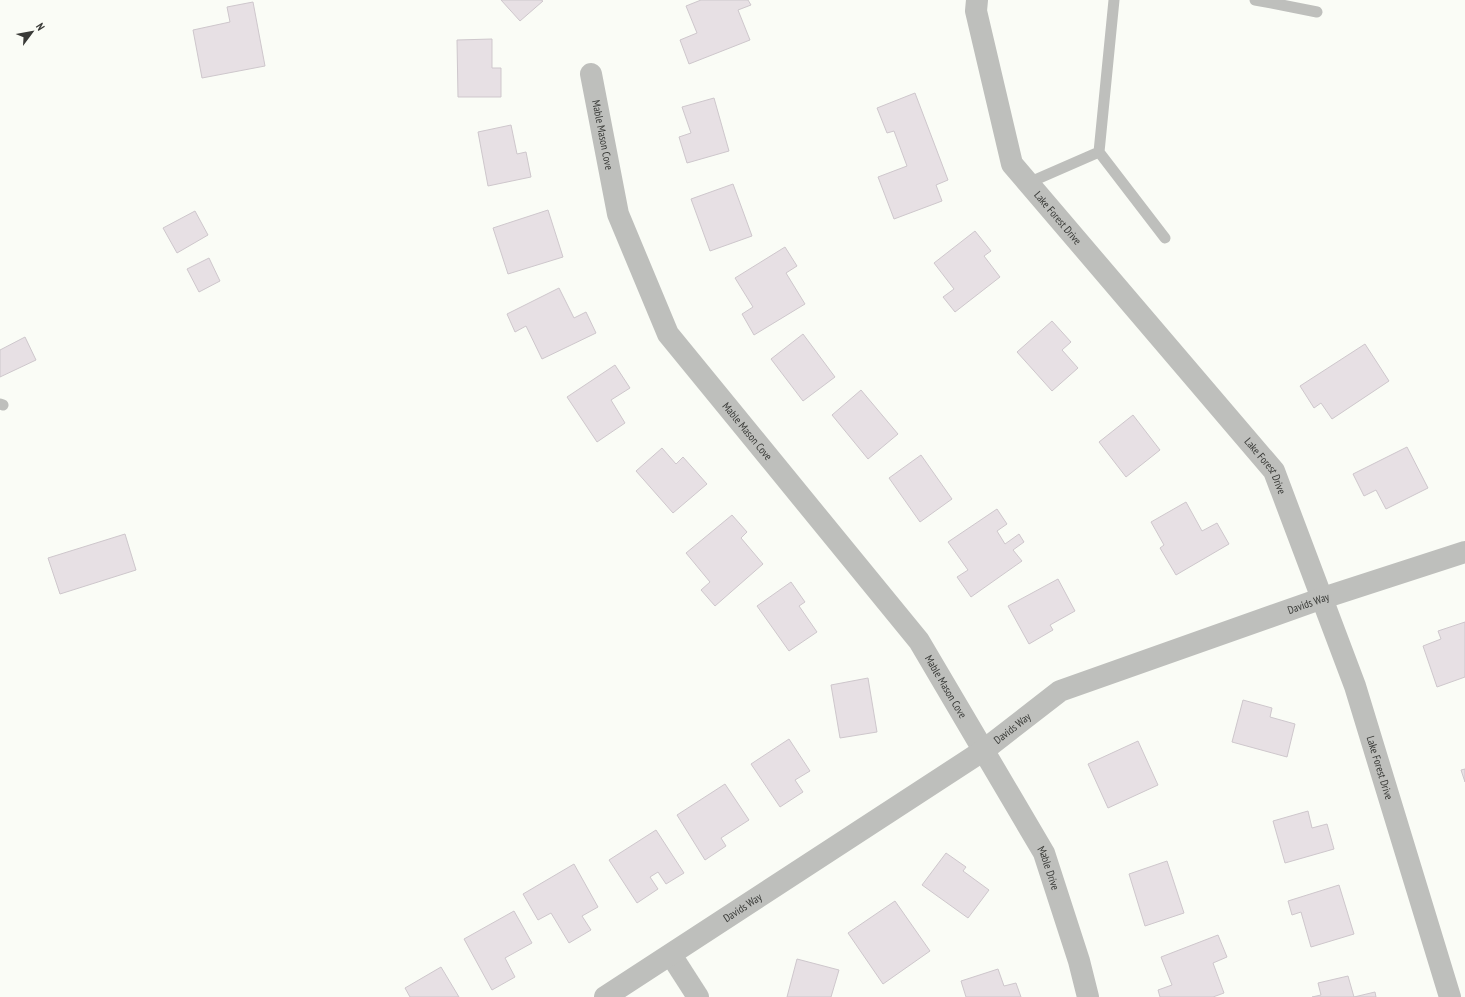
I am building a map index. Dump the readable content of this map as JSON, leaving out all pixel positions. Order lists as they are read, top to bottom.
{
  "streets": {
    "street": [
      "Mable Mason Cove",
      "Lake Forest Drive",
      "Davids Way",
      "Mable Drive"
    ]
  },
  "crossings": [
    ["Mable Mason Cove", "Davids Way"],
    ["Mable Mason Cove", "Mable Drive"],
    ["Lake Forest Drive", "Davids Way"],
    ["Davids Way", "Mable Drive"]
  ],
  "north": "top right"
}
